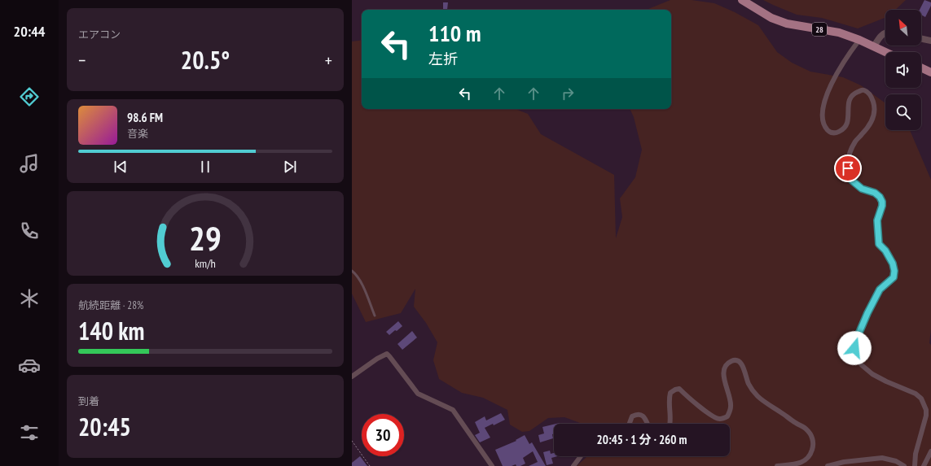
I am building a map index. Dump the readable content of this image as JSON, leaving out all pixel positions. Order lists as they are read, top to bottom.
{
  "streets": {
    "main road": ["28"]
  },
  "north": "top left",
  "page": {
    "tabs": "20:44",
    "tile": [
      "エアコン",
      ["航続距離 · 28%", "140 km"],
      ["到着", "20:45"]
    ],
    "turn": ["110 m", "左折"],
    "heat": ["−", "20.5°", "+"],
    "song": ["98.6 FM", "音楽"],
    "limit": "30",
    "trip": "20:45 · 1 分 · 260 m",
    "gauge": ["29", "km/h"]
  }
}
